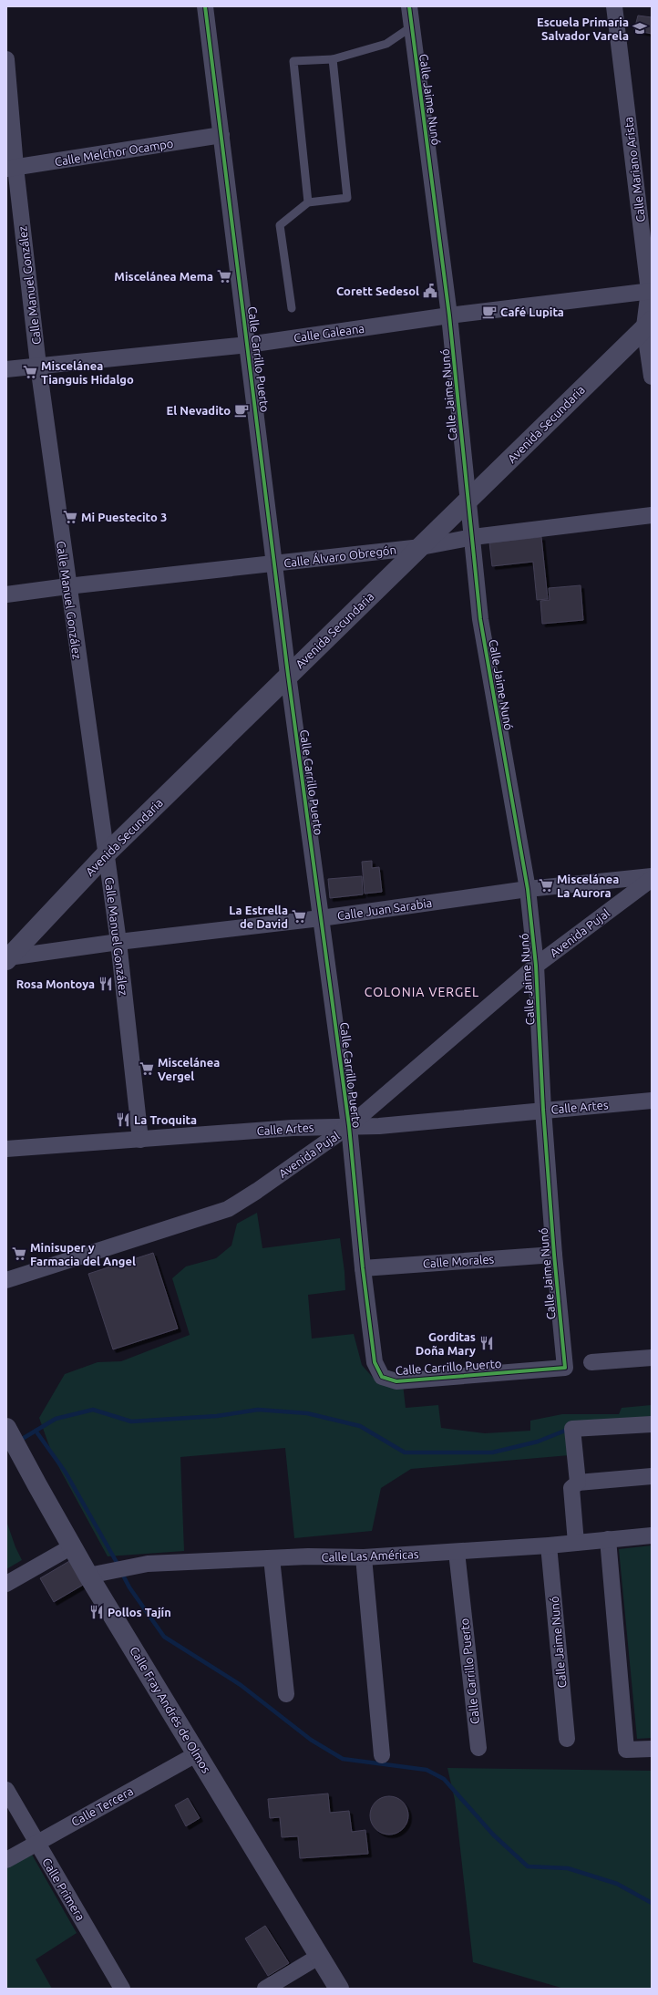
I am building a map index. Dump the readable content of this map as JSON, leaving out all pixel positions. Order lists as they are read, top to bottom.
{
  "streets": {
    "street": [
      "Calle Jaime Nunó",
      "Calle Melchor Ocampo",
      "Calle Mariano Arista",
      "Calle Manuel González",
      "Calle Galeana",
      "Calle Carrillo Puerto",
      "Avenida Secundaria",
      "Calle Álvaro Obregón",
      "Calle Juan Sarabia",
      "Avenida Pujal",
      "Calle Artes",
      "Calle Morales",
      "Calle Las Américas",
      "Calle Fray Andrés de Olmos",
      "Calle Tercera",
      "Calle Primera"
    ]
  },
  "crossings": [
    ["Calle Jaime Nunó", "Calle Galeana"],
    ["Calle Jaime Nunó", "Calle Carrillo Puerto"],
    ["Calle Jaime Nunó", "Avenida Secundaria"],
    ["Calle Jaime Nunó", "Calle Álvaro Obregón"],
    ["Calle Jaime Nunó", "Calle Juan Sarabia"],
    ["Calle Jaime Nunó", "Avenida Pujal"],
    ["Calle Jaime Nunó", "Calle Artes"],
    ["Calle Jaime Nunó", "Calle Morales"],
    ["Calle Jaime Nunó", "Calle Las Américas"],
    ["Calle Melchor Ocampo", "Calle Manuel González"],
    ["Calle Melchor Ocampo", "Calle Carrillo Puerto"],
    ["Calle Mariano Arista", "Calle Galeana"],
    ["Calle Mariano Arista", "Avenida Secundaria"],
    ["Calle Manuel González", "Calle Galeana"],
    ["Calle Manuel González", "Avenida Secundaria"],
    ["Calle Manuel González", "Calle Álvaro Obregón"],
    ["Calle Manuel González", "Calle Juan Sarabia"],
    ["Calle Manuel González", "Calle Artes"],
    ["Calle Galeana", "Calle Carrillo Puerto"],
    ["Calle Carrillo Puerto", "Avenida Secundaria"],
    ["Calle Carrillo Puerto", "Calle Álvaro Obregón"],
    ["Calle Carrillo Puerto", "Calle Juan Sarabia"],
    ["Calle Carrillo Puerto", "Avenida Pujal"],
    ["Calle Carrillo Puerto", "Calle Artes"],
    ["Calle Carrillo Puerto", "Calle Morales"],
    ["Calle Carrillo Puerto", "Calle Las Américas"],
    ["Avenida Secundaria", "Calle Álvaro Obregón"],
    ["Avenida Secundaria", "Calle Juan Sarabia"],
    ["Avenida Pujal", "Calle Artes"],
    ["Calle Las Américas", "Calle Fray Andrés de Olmos"],
    ["Calle Fray Andrés de Olmos", "Calle Tercera"],
    ["Calle Tercera", "Calle Primera"]
  ],
  "districts": ["COLONIA VERGEL"],
  "places": {
    "school or university": ["Escuela Primaria Salvador Varela"],
    "supermarket": [
      "Miscelánea Mema",
      "Miscelánea Tianguis Hidalgo",
      "Mi Puestecito 3",
      "Miscelánea La Aurora",
      "La Estrella de David",
      "Miscelánea Vergel",
      "Minisuper y Farmacia del Angel"
    ],
    "public building": ["Corett Sedesol"],
    "cafe": ["Café Lupita", "El Nevadito"],
    "restaurant": [
      "Rosa Montoya",
      "La Troquita",
      "Gorditas Doña Mary",
      "Pollos Tajín"
    ]
  }
}
